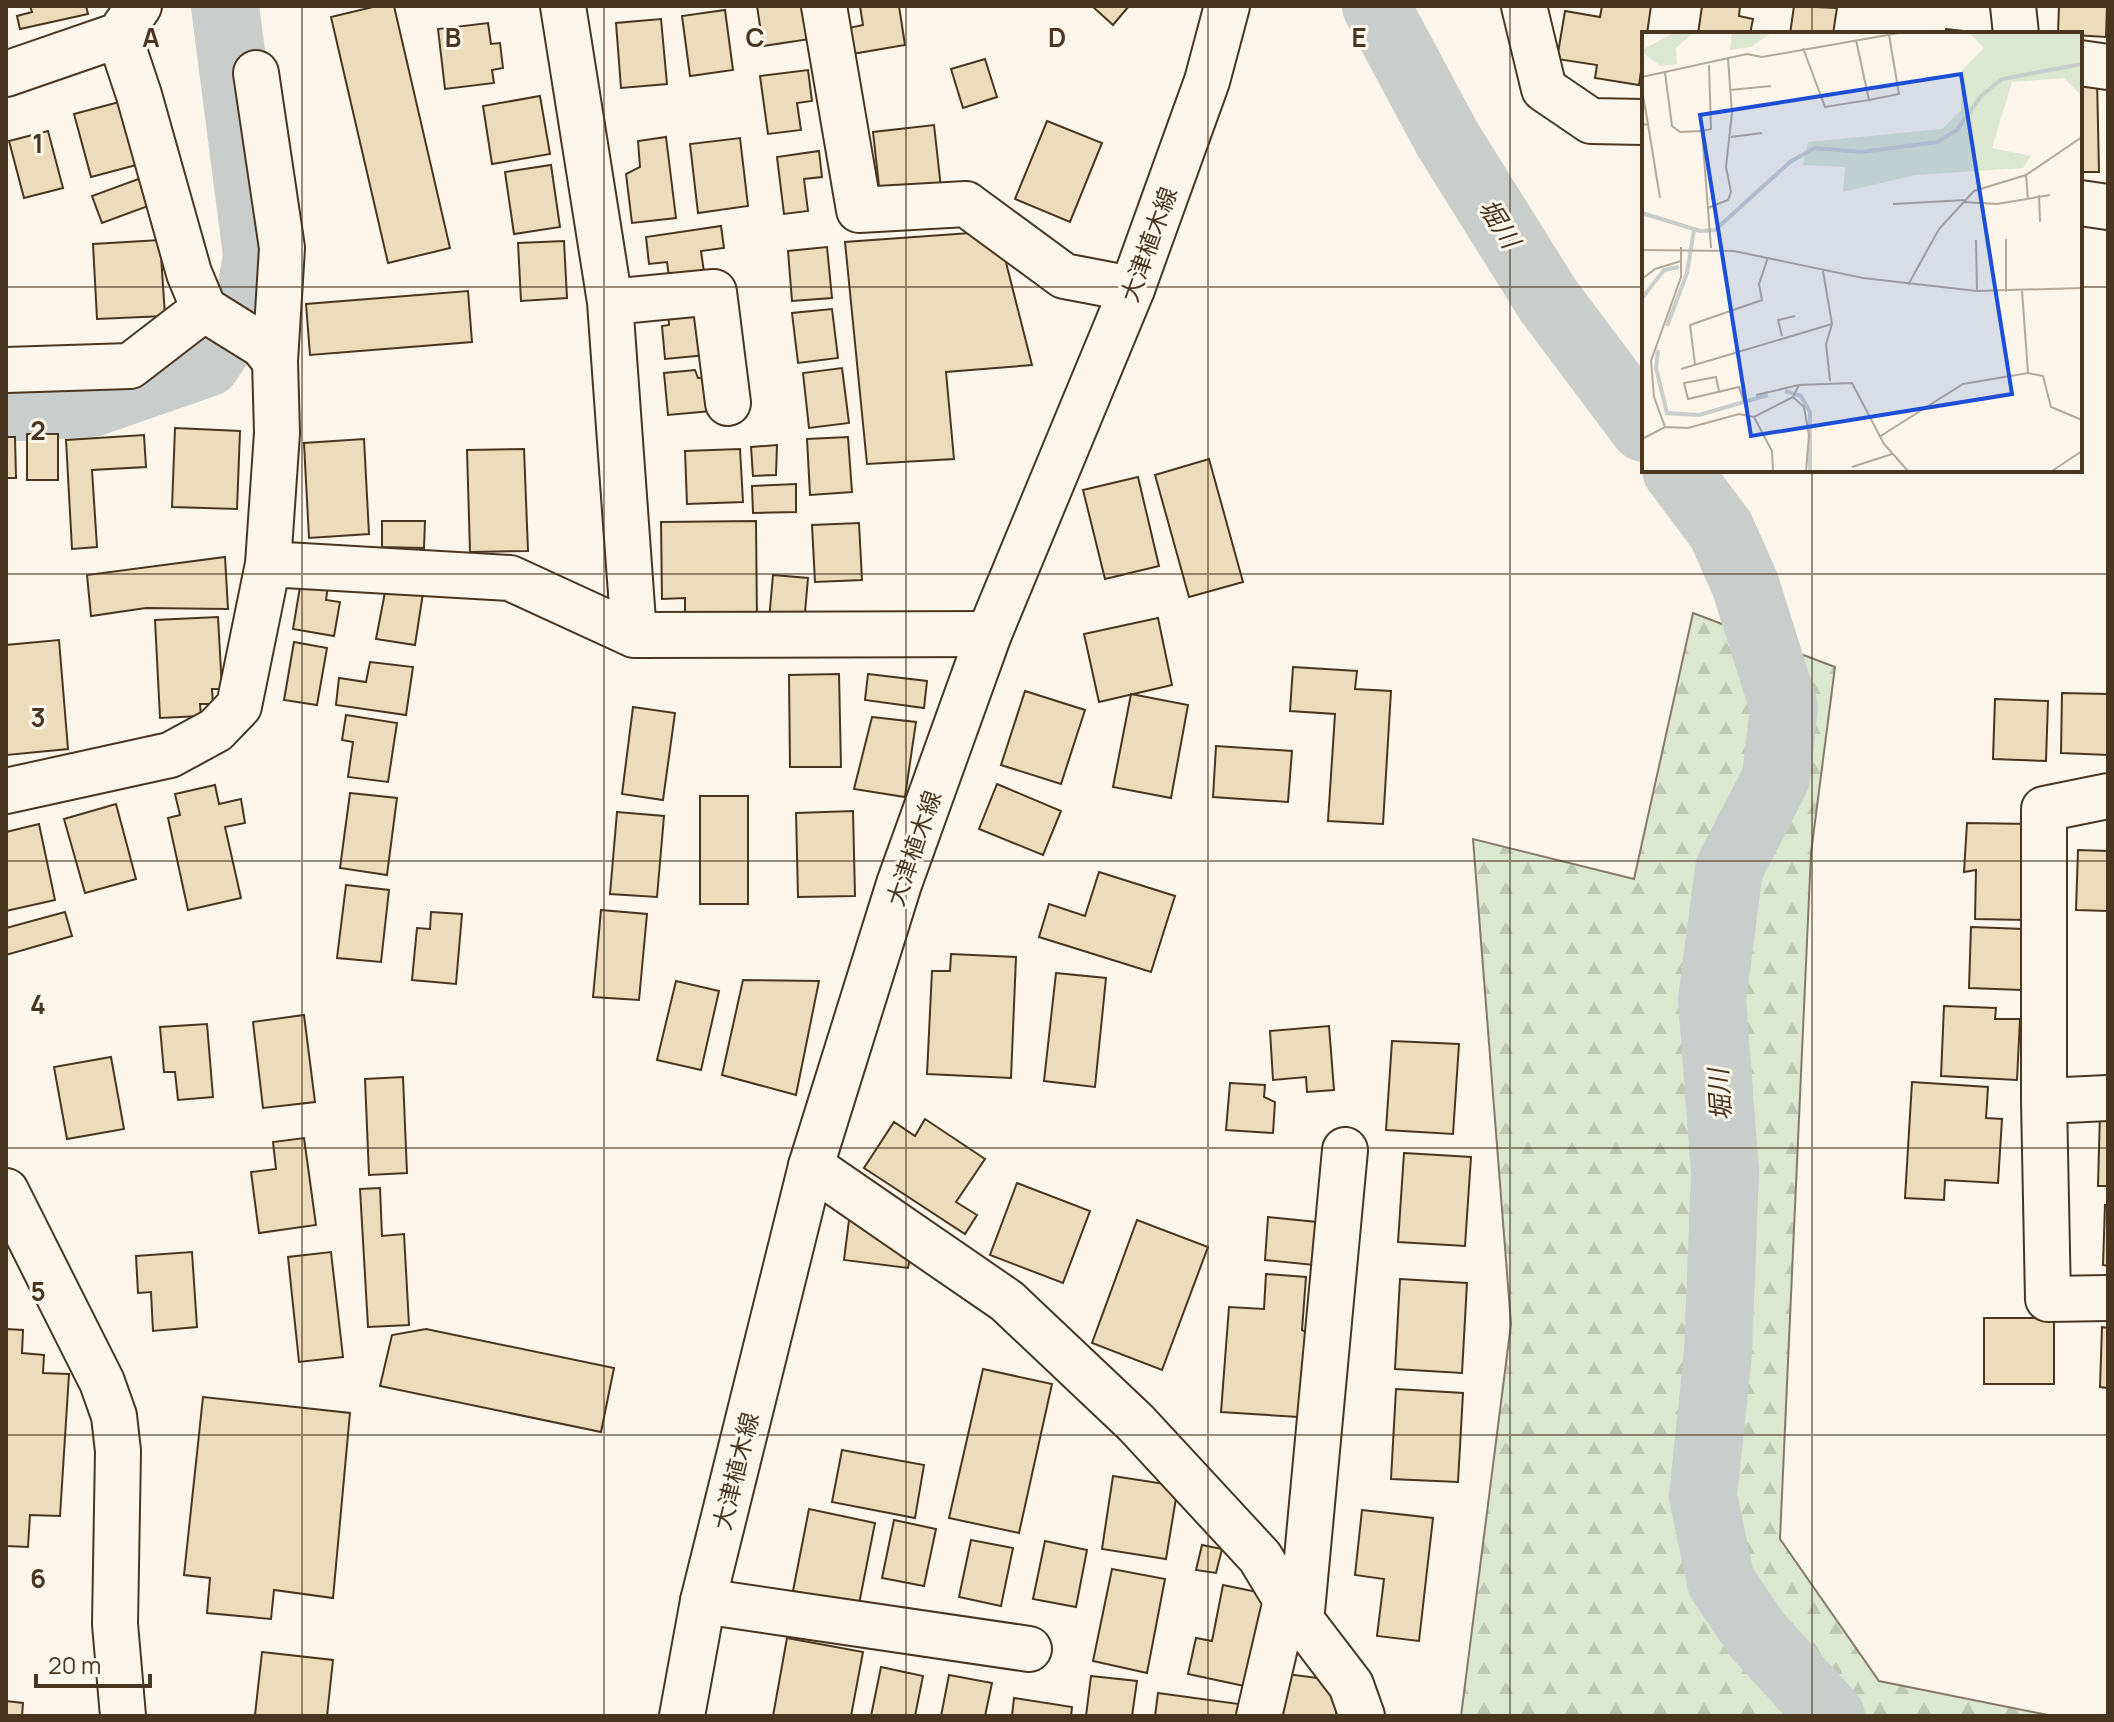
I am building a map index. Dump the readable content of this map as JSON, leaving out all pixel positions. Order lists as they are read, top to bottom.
{
  "streets": {
    "street": ["大津植木線"]
  },
  "water": ["堀川"],
  "scale_bar": "20 m",
  "grid": {
    "columns": [
      "A",
      "B",
      "C",
      "D",
      "E"
    ],
    "rows": [
      "1",
      "2",
      "3",
      "4",
      "5",
      "6"
    ]
  }
}
